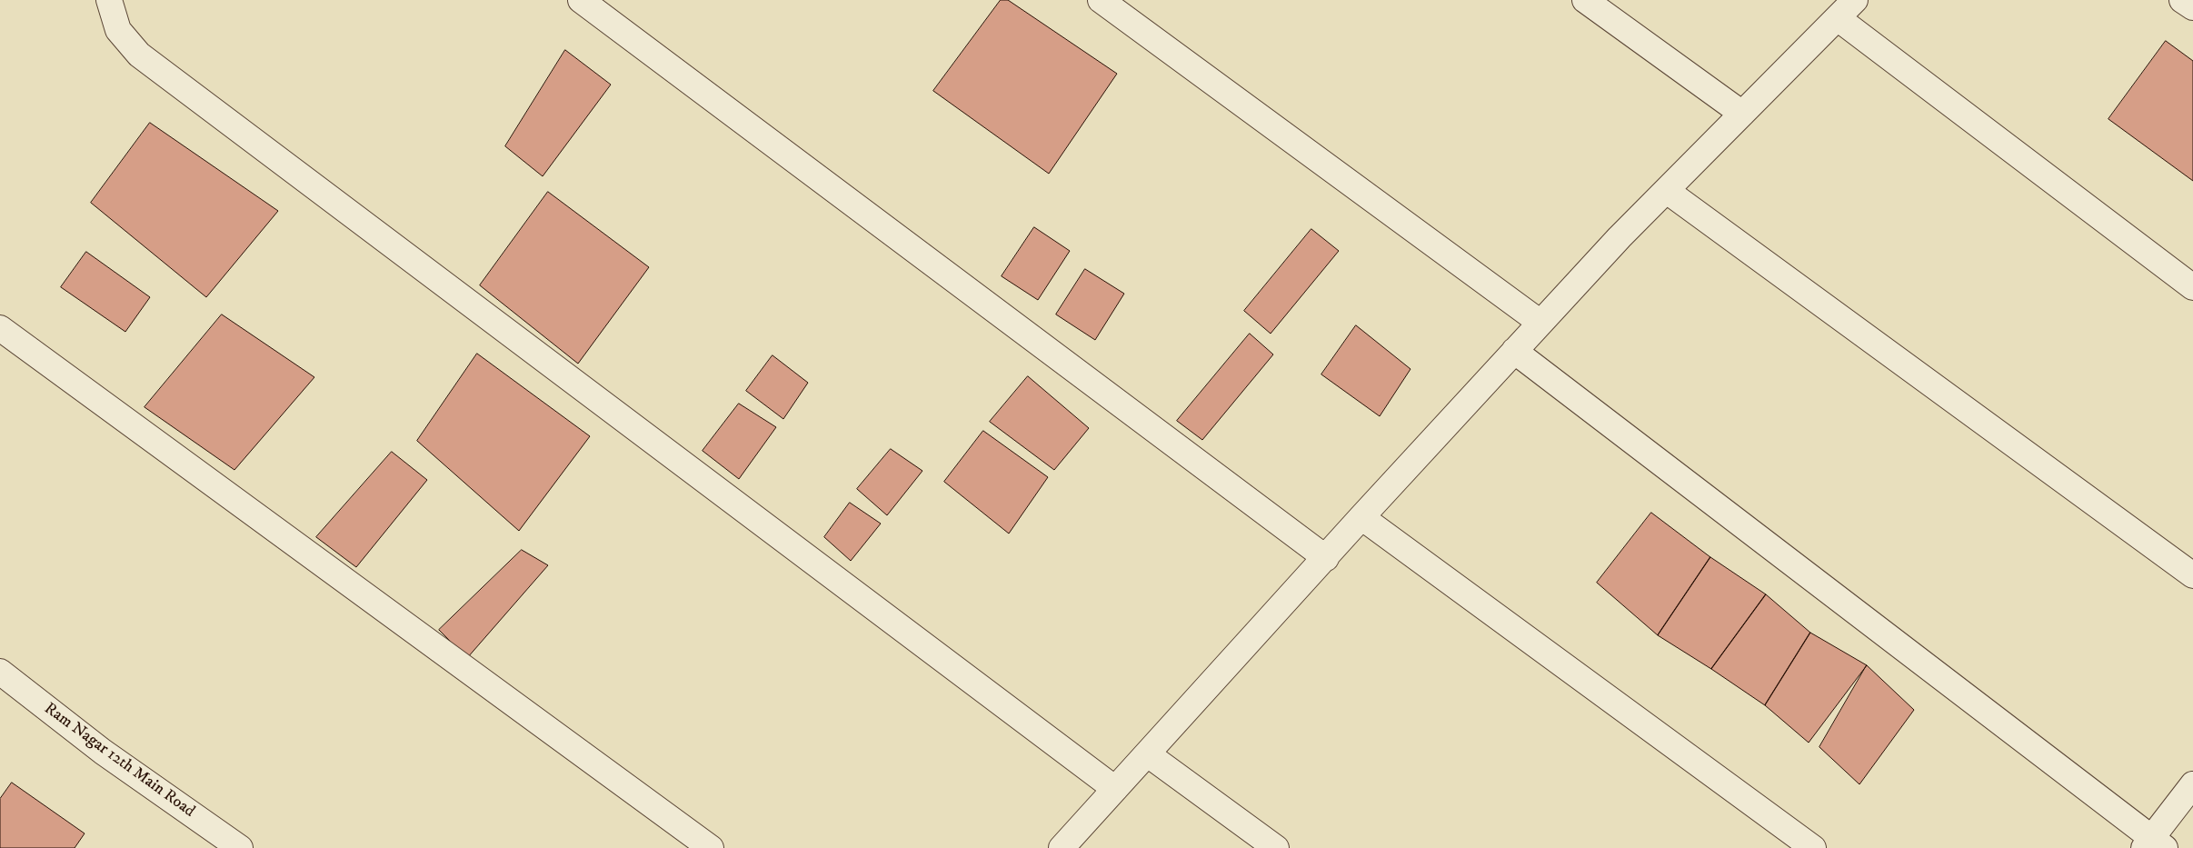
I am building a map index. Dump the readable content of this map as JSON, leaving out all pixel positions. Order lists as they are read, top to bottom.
{
  "streets": {
    "street": ["Ram Nagar 12th Main Road"]
  }
}
